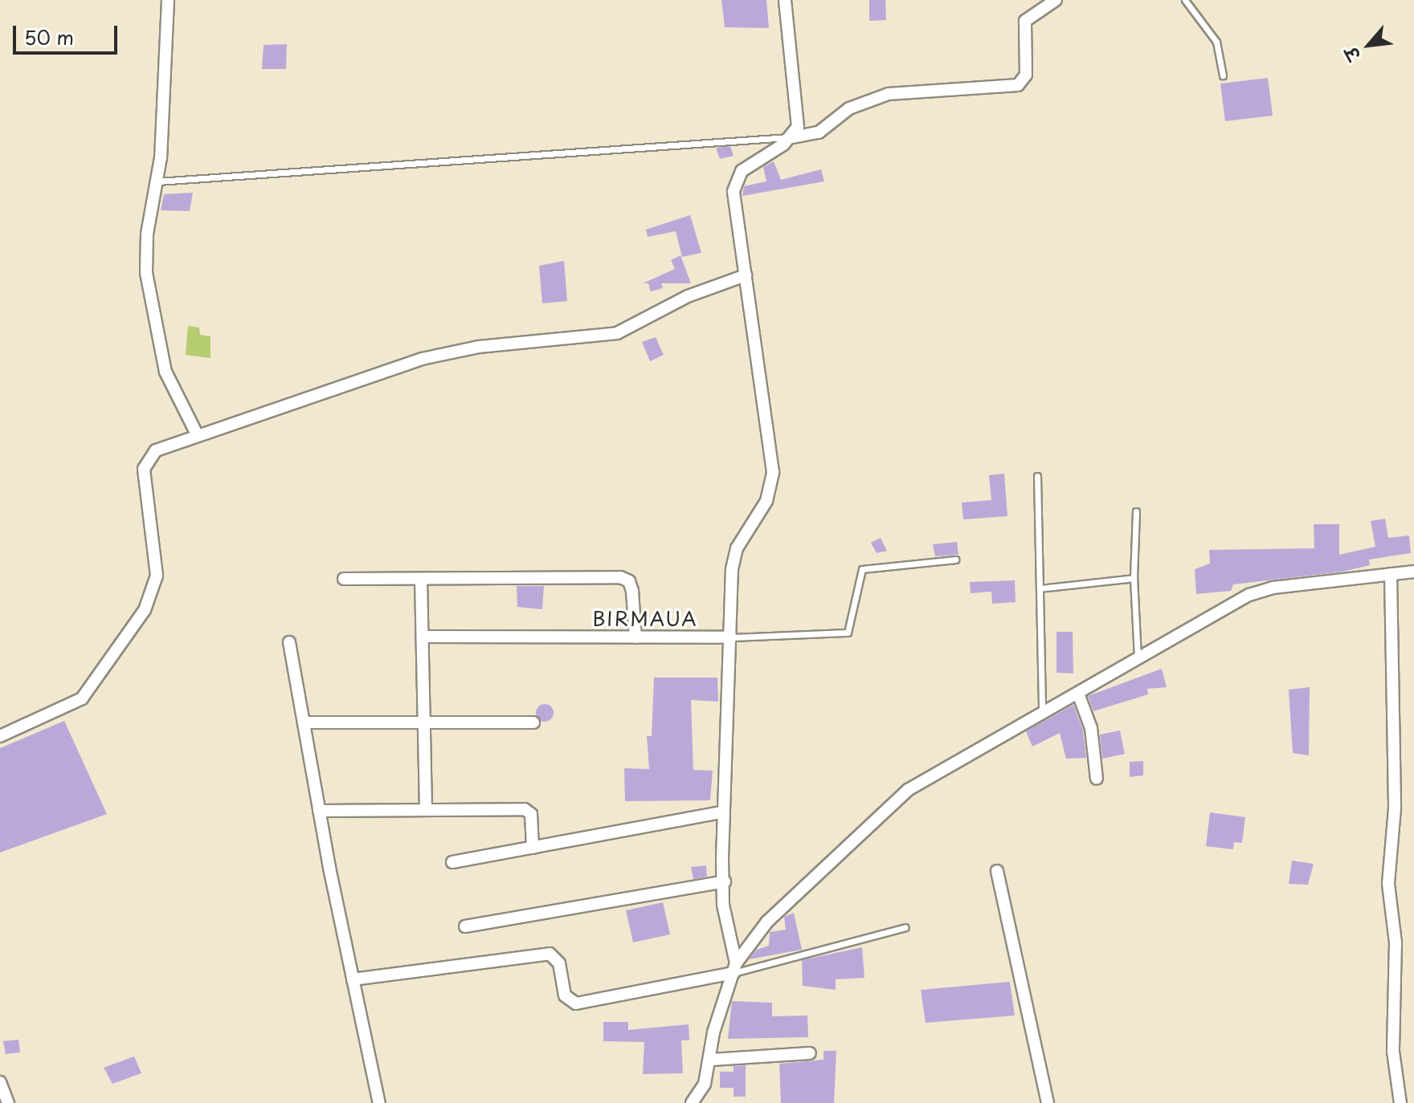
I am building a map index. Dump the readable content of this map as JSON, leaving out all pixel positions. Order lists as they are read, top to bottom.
{
  "districts": ["BIRMAUA"],
  "scale_bar": "50 m",
  "north": "bottom left"
}
